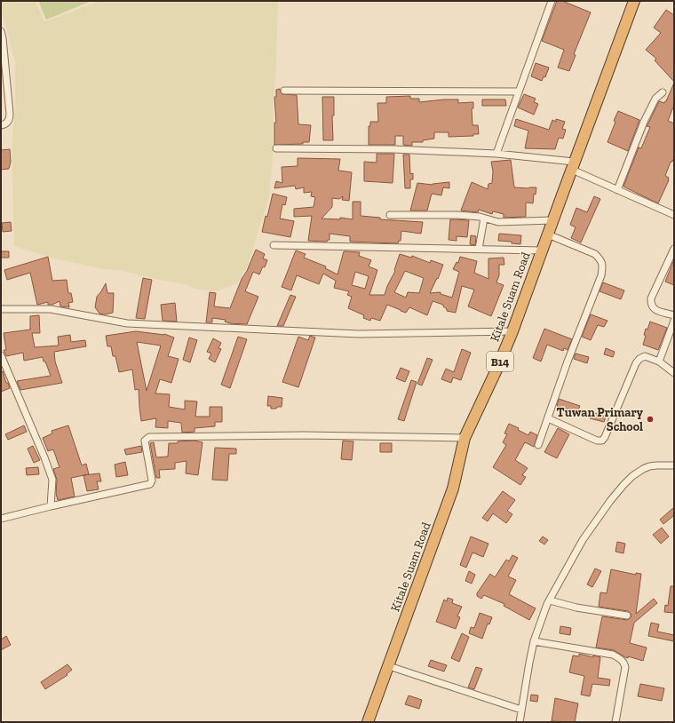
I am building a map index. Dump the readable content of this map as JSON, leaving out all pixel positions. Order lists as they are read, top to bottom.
{
  "streets": {
    "highway": ["Kitale Suam Road", "B14"]
  },
  "places": ["Tuwan Primary School"]
}
